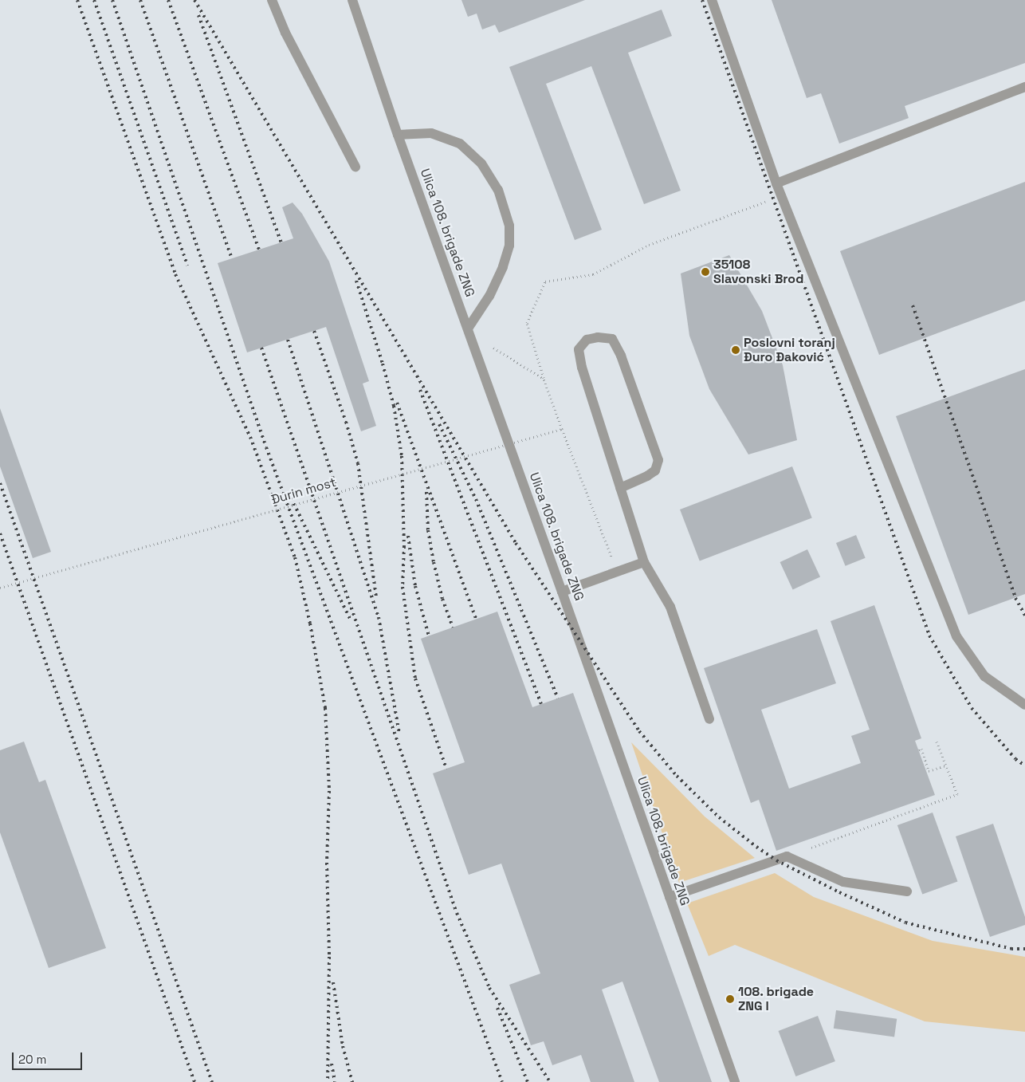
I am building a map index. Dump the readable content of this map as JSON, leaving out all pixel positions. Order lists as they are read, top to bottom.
{
  "streets": {
    "street": ["Ulica 108. brigade ZNG"],
    "path": ["Đurin most"]
  },
  "places": ["35108 Slavonski Brod", "Poslovni toranj Đuro Đaković", "108. brigade ZNG I"],
  "scale_bar": "20 m"
}
